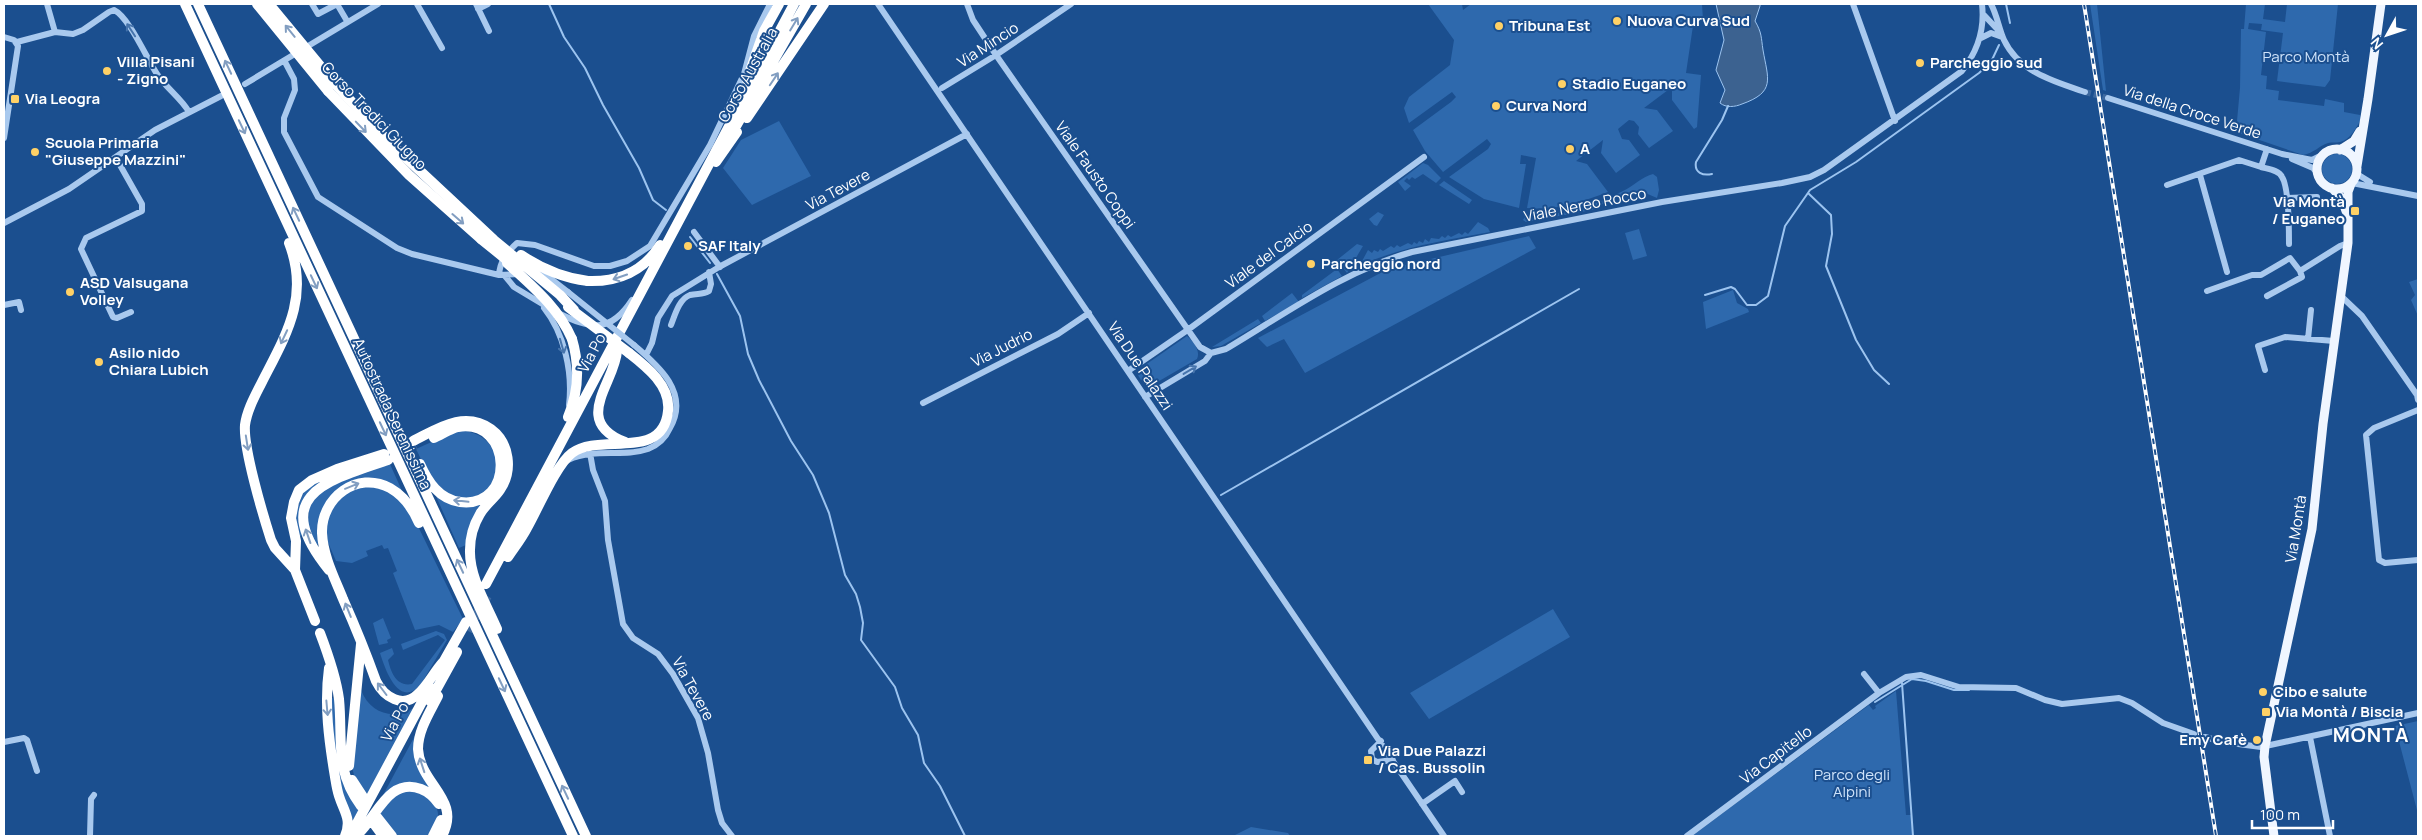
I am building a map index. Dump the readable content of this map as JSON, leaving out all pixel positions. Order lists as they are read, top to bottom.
{
  "streets": {
    "highway": [
      "Corso Australia",
      "Corso Tredici Giugno",
      "Via Po",
      "Autostrada Serenissima"
    ],
    "main road": ["Via Montà"],
    "street": [
      "Via Mincio",
      "Via della Croce Verde",
      "Viale Fausto Coppi",
      "Via Tevere",
      "Viale Nereo Rocco",
      "Viale del Calcio",
      "Via Judrio",
      "Via Due Palazzi",
      "Via Capitello"
    ]
  },
  "crossings": [
    ["Via Mincio", "Viale Fausto Coppi"],
    ["Corso Australia", "Via Po"],
    ["Via della Croce Verde", "Via Montà"],
    ["Viale Fausto Coppi", "Viale Nereo Rocco"],
    ["Viale Fausto Coppi", "Viale del Calcio"],
    ["Via Tevere", "Via Due Palazzi"],
    ["Viale Nereo Rocco", "Via Due Palazzi"],
    ["Viale del Calcio", "Via Due Palazzi"],
    ["Via Judrio", "Via Due Palazzi"]
  ],
  "districts": ["MONTÀ"],
  "parks": ["Parco Montà", "Parco degli Alpini"],
  "places": {
    "other": [
      "Nuova Curva Sud",
      "Tribuna Est",
      "Parcheggio sud",
      "Villa Pisani - Zigno",
      "Stadio Euganeo",
      "Curva Nord",
      "A",
      "Scuola Primaria \"Giuseppe Mazzini\"",
      "SAF Italy",
      "Parcheggio nord",
      "ASD Valsugana Volley",
      "Asilo nido Chiara Lubich",
      "Cibo e salute",
      "Emy Cafè"
    ],
    "transit": [
      "Via Leogra",
      "Via Montà / Euganeo",
      "Via Montà / Biscia",
      "Via Due Palazzi / Cas. Bussolin"
    ]
  },
  "scale_bar": "100 m",
  "north": "bottom left"
}
